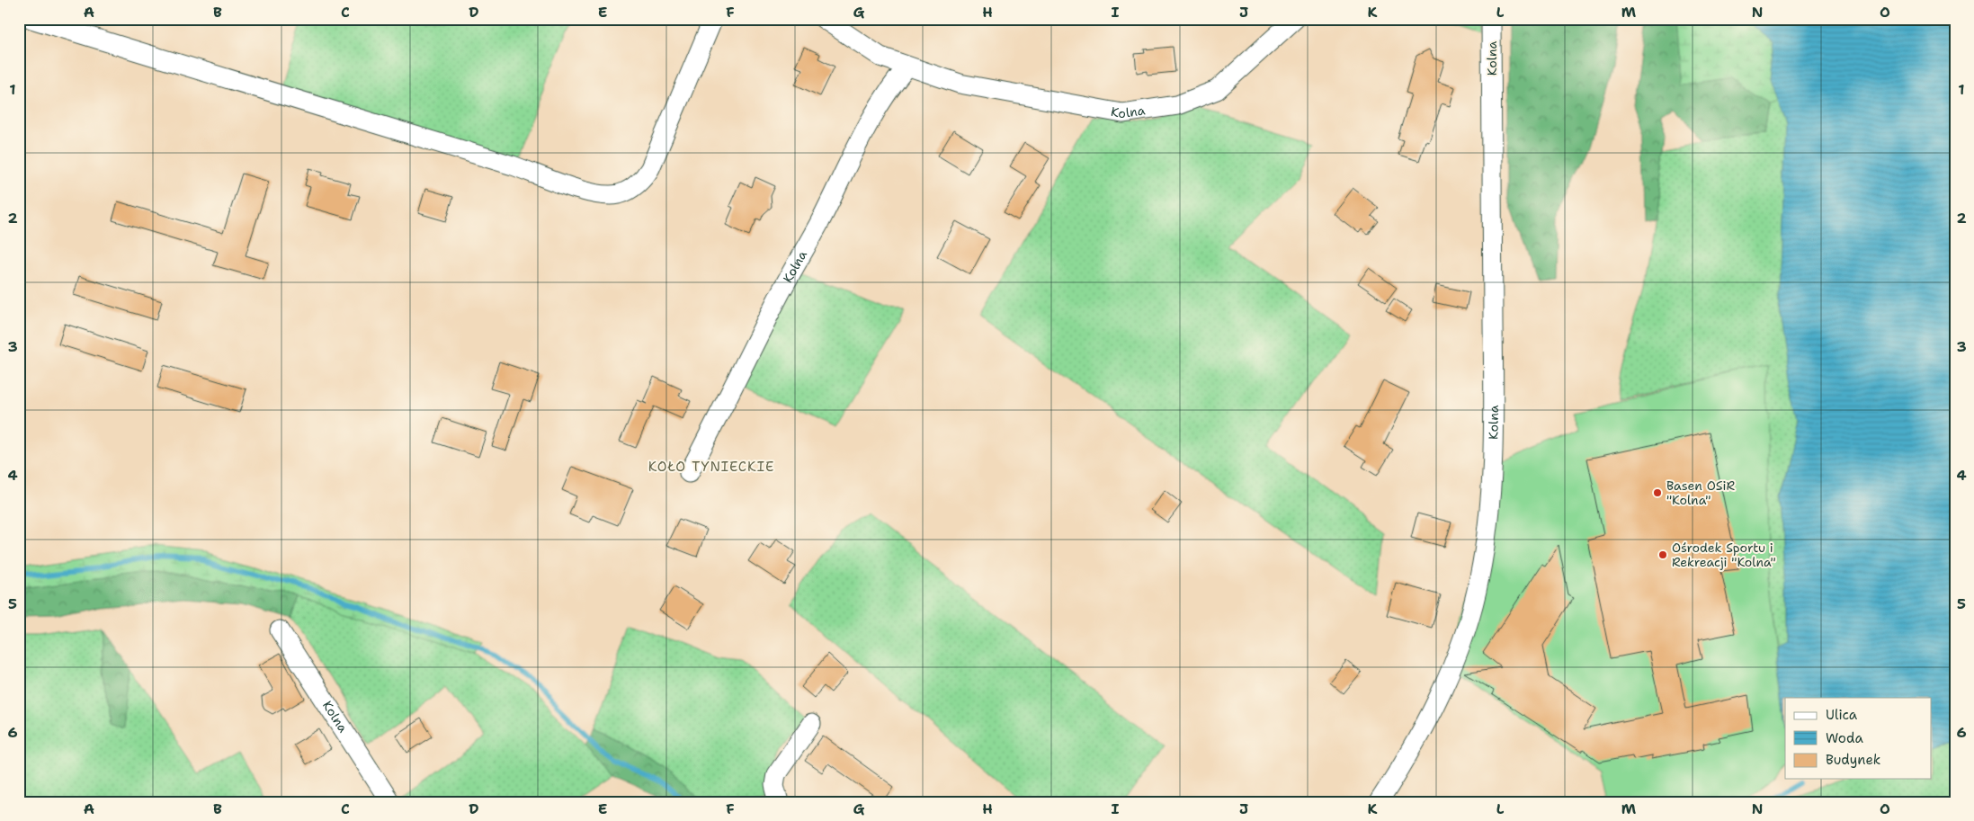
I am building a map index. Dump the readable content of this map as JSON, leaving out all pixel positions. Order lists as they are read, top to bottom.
{
  "streets": {
    "street": ["Kolna"]
  },
  "districts": ["KOŁO TYNIECKIE"],
  "places": ["Basen OSiR \"Kolna\"", "Ośrodek Sportu i Rekreacji \"Kolna\""],
  "legend": ["Ulica", "Woda", "Budynek"],
  "grid": {
    "columns": [
      "A",
      "B",
      "C",
      "D",
      "E",
      "F",
      "G",
      "H",
      "I",
      "J",
      "K",
      "L",
      "M",
      "N",
      "O"
    ],
    "rows": [
      "1",
      "2",
      "3",
      "4",
      "5",
      "6"
    ]
  }
}
